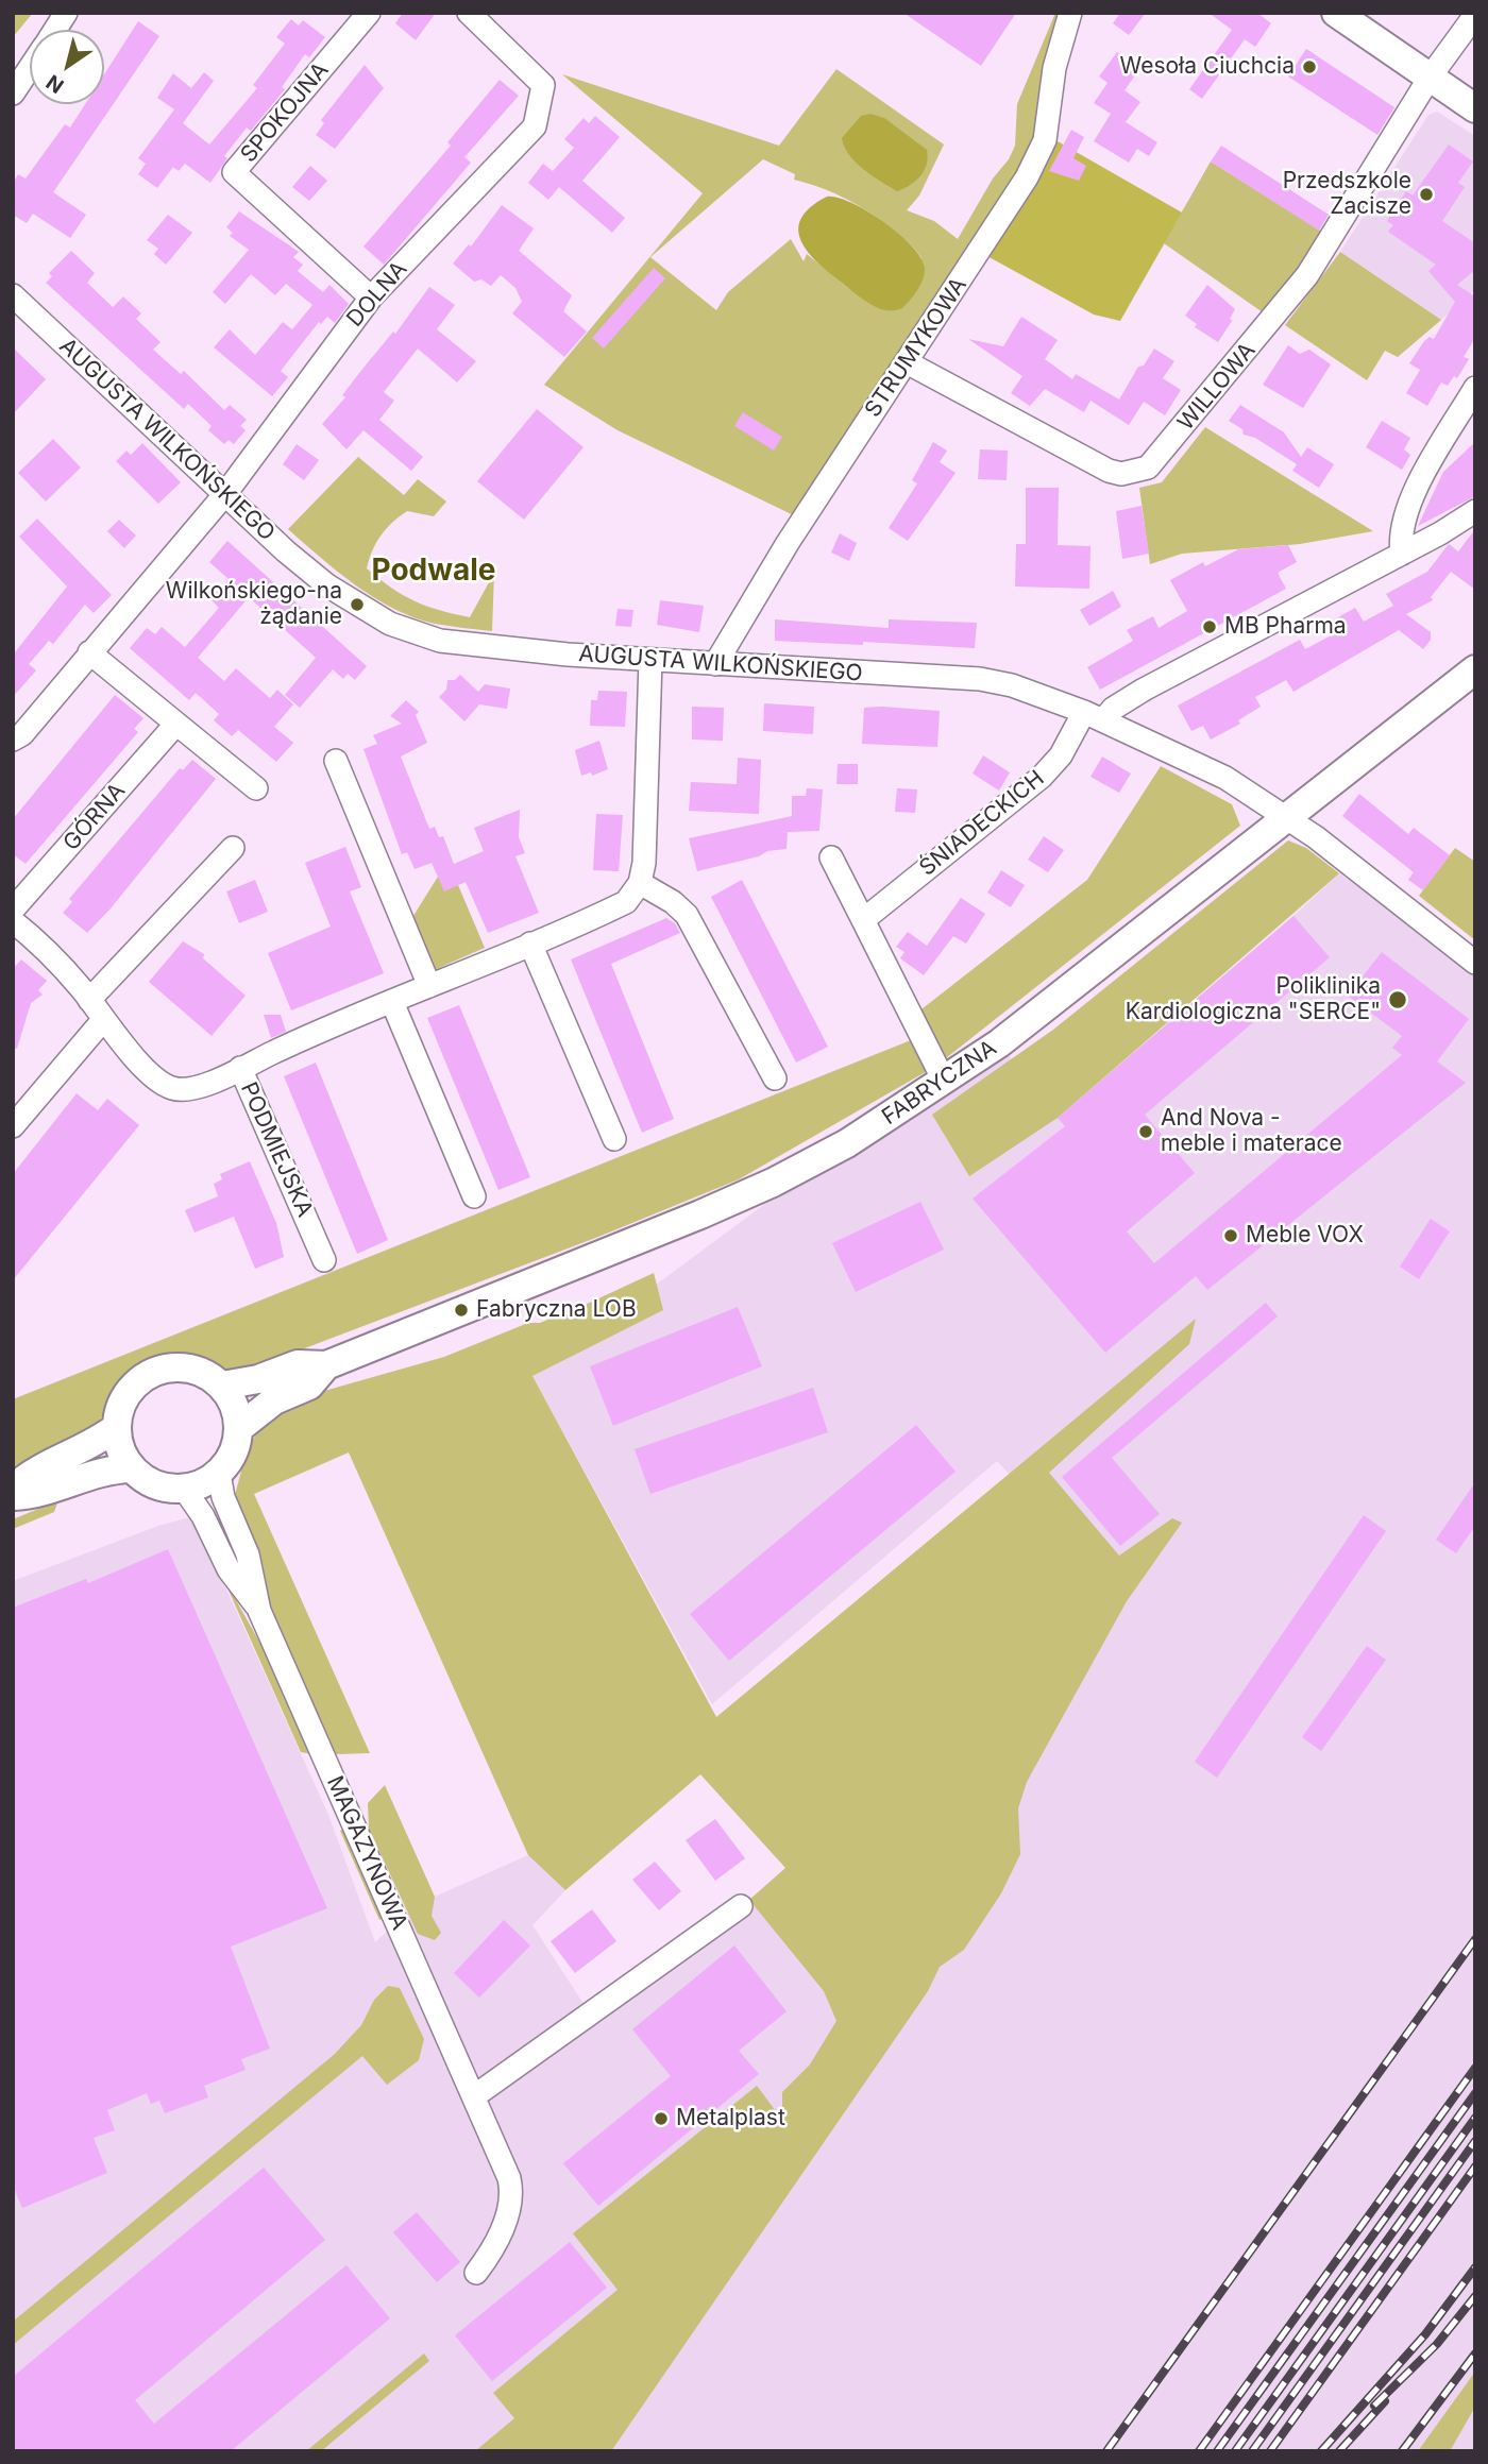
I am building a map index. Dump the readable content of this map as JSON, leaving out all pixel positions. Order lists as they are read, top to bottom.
{
  "streets": {
    "street": [
      "SPOKOJNA",
      "DOLNA",
      "STRUMYKOWA",
      "WILLOWA",
      "AUGUSTA WILKOŃSKIEGO",
      "GÓRNA",
      "ŚNIADECKICH",
      "FABRYCZNA",
      "PODMIEJSKA",
      "MAGAZYNOWA"
    ]
  },
  "crossings": [
    ["SPOKOJNA", "DOLNA"],
    ["DOLNA", "AUGUSTA WILKOŃSKIEGO"],
    ["STRUMYKOWA", "WILLOWA"],
    ["STRUMYKOWA", "AUGUSTA WILKOŃSKIEGO"],
    ["AUGUSTA WILKOŃSKIEGO", "ŚNIADECKICH"],
    ["AUGUSTA WILKOŃSKIEGO", "FABRYCZNA"],
    ["FABRYCZNA", "MAGAZYNOWA"]
  ],
  "districts": ["Podwale"],
  "places": [
    "Wesoła Ciuchcia",
    "Przedszkole Zacisze",
    "Wilkońskiego-na żądanie",
    "MB Pharma",
    "Poliklinika Kardiologiczna \"SERCE\"",
    "And Nova - meble i materace",
    "Meble VOX",
    "Fabryczna LOB",
    "Metalplast"
  ],
  "north": "bottom left"
}
